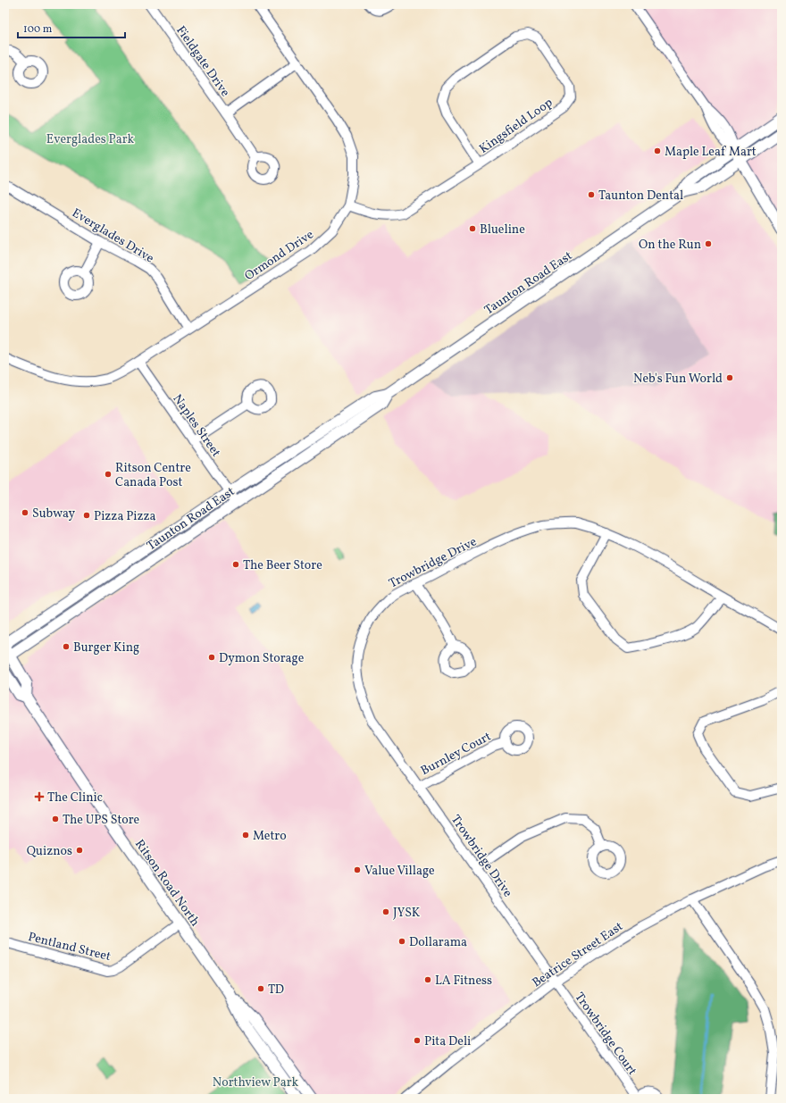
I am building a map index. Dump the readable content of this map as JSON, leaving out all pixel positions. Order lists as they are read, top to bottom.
{
  "streets": {
    "main road": ["Taunton Road East", "Ritson Road North"],
    "street": [
      "Fieldgate Drive",
      "Kingsfield Loop",
      "Everglades Drive",
      "Ormond Drive",
      "Naples Street",
      "Trowbridge Drive",
      "Burnley Court",
      "Pentland Street",
      "Beatrice Street East",
      "Trowbridge Court"
    ]
  },
  "crossings": [
    ["Kingsfield Loop", "Ormond Drive"],
    ["Everglades Drive", "Ormond Drive"],
    ["Ormond Drive", "Naples Street"],
    ["Taunton Road East", "Naples Street"],
    ["Taunton Road East", "Ritson Road North"],
    ["Trowbridge Drive", "Burnley Court"],
    ["Trowbridge Drive", "Beatrice Street East"],
    ["Trowbridge Drive", "Trowbridge Court"],
    ["Ritson Road North", "Pentland Street"],
    ["Beatrice Street East", "Trowbridge Court"]
  ],
  "parks": ["Everglades Park", "Northview Park"],
  "places": {
    "other": [
      "Maple Leaf Mart",
      "Taunton Dental",
      "Blueline",
      "On the Run",
      "Neb's Fun World",
      "Ritson Centre Canada Post",
      "Subway",
      "Pizza Pizza",
      "The Beer Store",
      "Burger King",
      "Dymon Storage",
      "The UPS Store",
      "Metro",
      "Quiznos",
      "Value Village",
      "JYSK",
      "Dollarama",
      "LA Fitness",
      "TD",
      "Pita Deli"
    ],
    "health": ["The Clinic"]
  },
  "scale_bar": "100 m"
}
